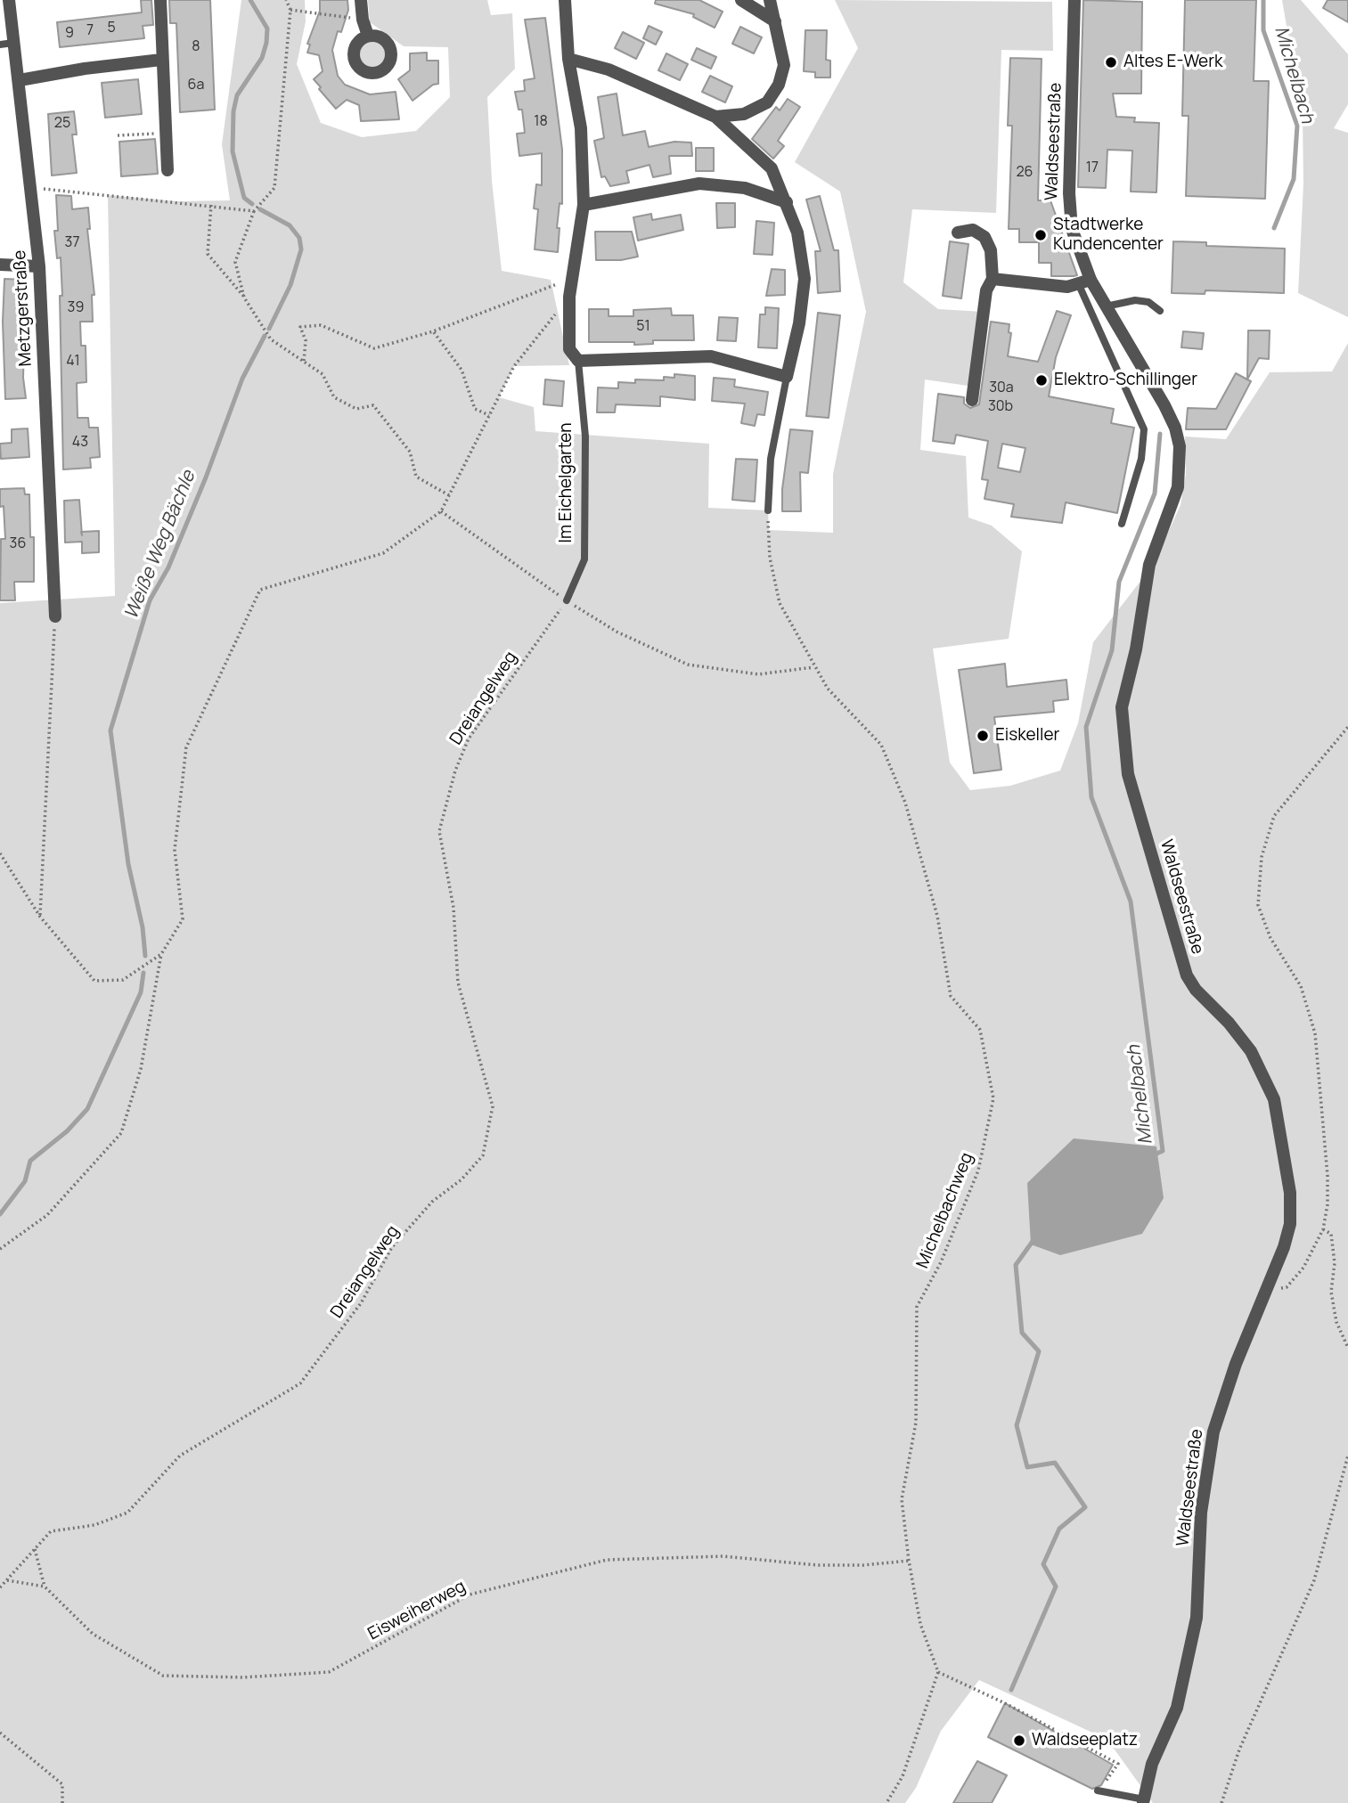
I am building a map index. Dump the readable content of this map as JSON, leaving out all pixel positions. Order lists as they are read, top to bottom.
{
  "streets": {
    "street": ["Waldseestraße", "Metzgerstraße", "Im Eichelgarten"],
    "path": ["Dreiangelweg", "Michelbachweg", "Eisweiherweg"]
  },
  "crossings": [
    ["Im Eichelgarten", "Dreiangelweg"],
    ["Michelbachweg", "Eisweiherweg"]
  ],
  "water": ["Michelbach", "Weiße Weg Bächle"],
  "places": [
    "Altes E-Werk",
    "Stadtwerke Kundencenter",
    "Elektro-Schillinger",
    "Eiskeller",
    "Waldseeplatz"
  ],
  "house_numbers": [
    "5",
    "7",
    "9",
    "8",
    "6a",
    "18",
    "25",
    "17",
    "26",
    "37",
    "39",
    "51",
    "41",
    "30a",
    "30b",
    "43",
    "36"
  ]
}
